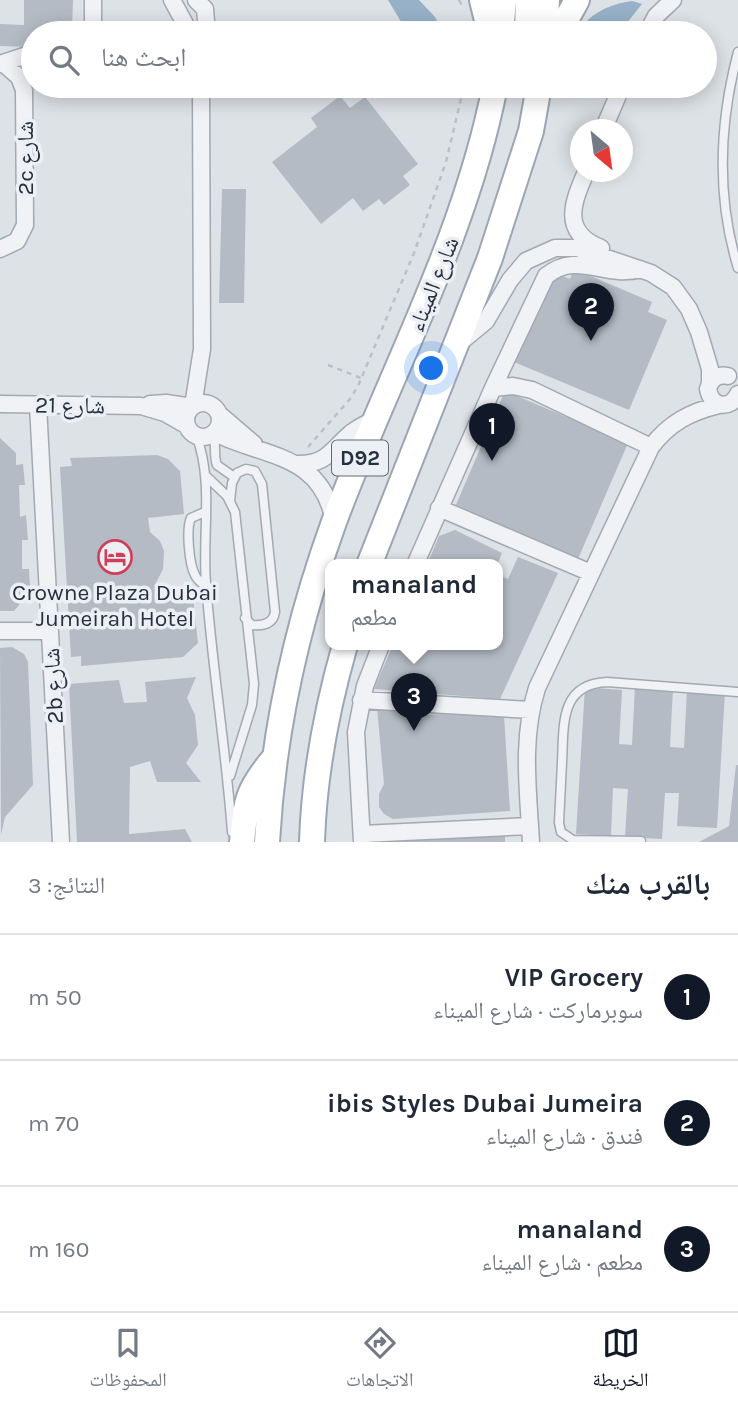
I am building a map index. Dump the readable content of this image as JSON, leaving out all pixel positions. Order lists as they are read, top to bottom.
{
  "streets": {
    "main road": ["شارع الميناء", "D92"],
    "street": ["2c شارع", "شارع 21", "2b شارع"]
  },
  "crossings": [
    ["شارع 21", "2b شارع"]
  ],
  "places": {
    "hotel": ["Crowne Plaza Dubai Jumeirah Hotel"]
  },
  "north": "bottom right",
  "page": {
    "search": "ابحث هنا",
    "pins": ["2", "1", "3"],
    "popup": ["manaland", "مطعم"],
    "heading": ["بالقرب منك", "النتائج: 3"],
    "list": [
      {
        "mark": "1",
        "name": "VIP Grocery",
        "note": "سوبرماركت · شارع الميناء",
        "value": "50 m"
      },
      {
        "mark": "2",
        "name": "ibis Styles Dubai Jumeira",
        "note": "فندق · شارع الميناء",
        "value": "70 m"
      },
      {
        "mark": "3",
        "name": "manaland",
        "note": "مطعم · شارع الميناء",
        "value": "160 m"
      }
    ],
    "nav": ["الخريطة", "الاتجاهات", "المحفوظات"]
  }
}
